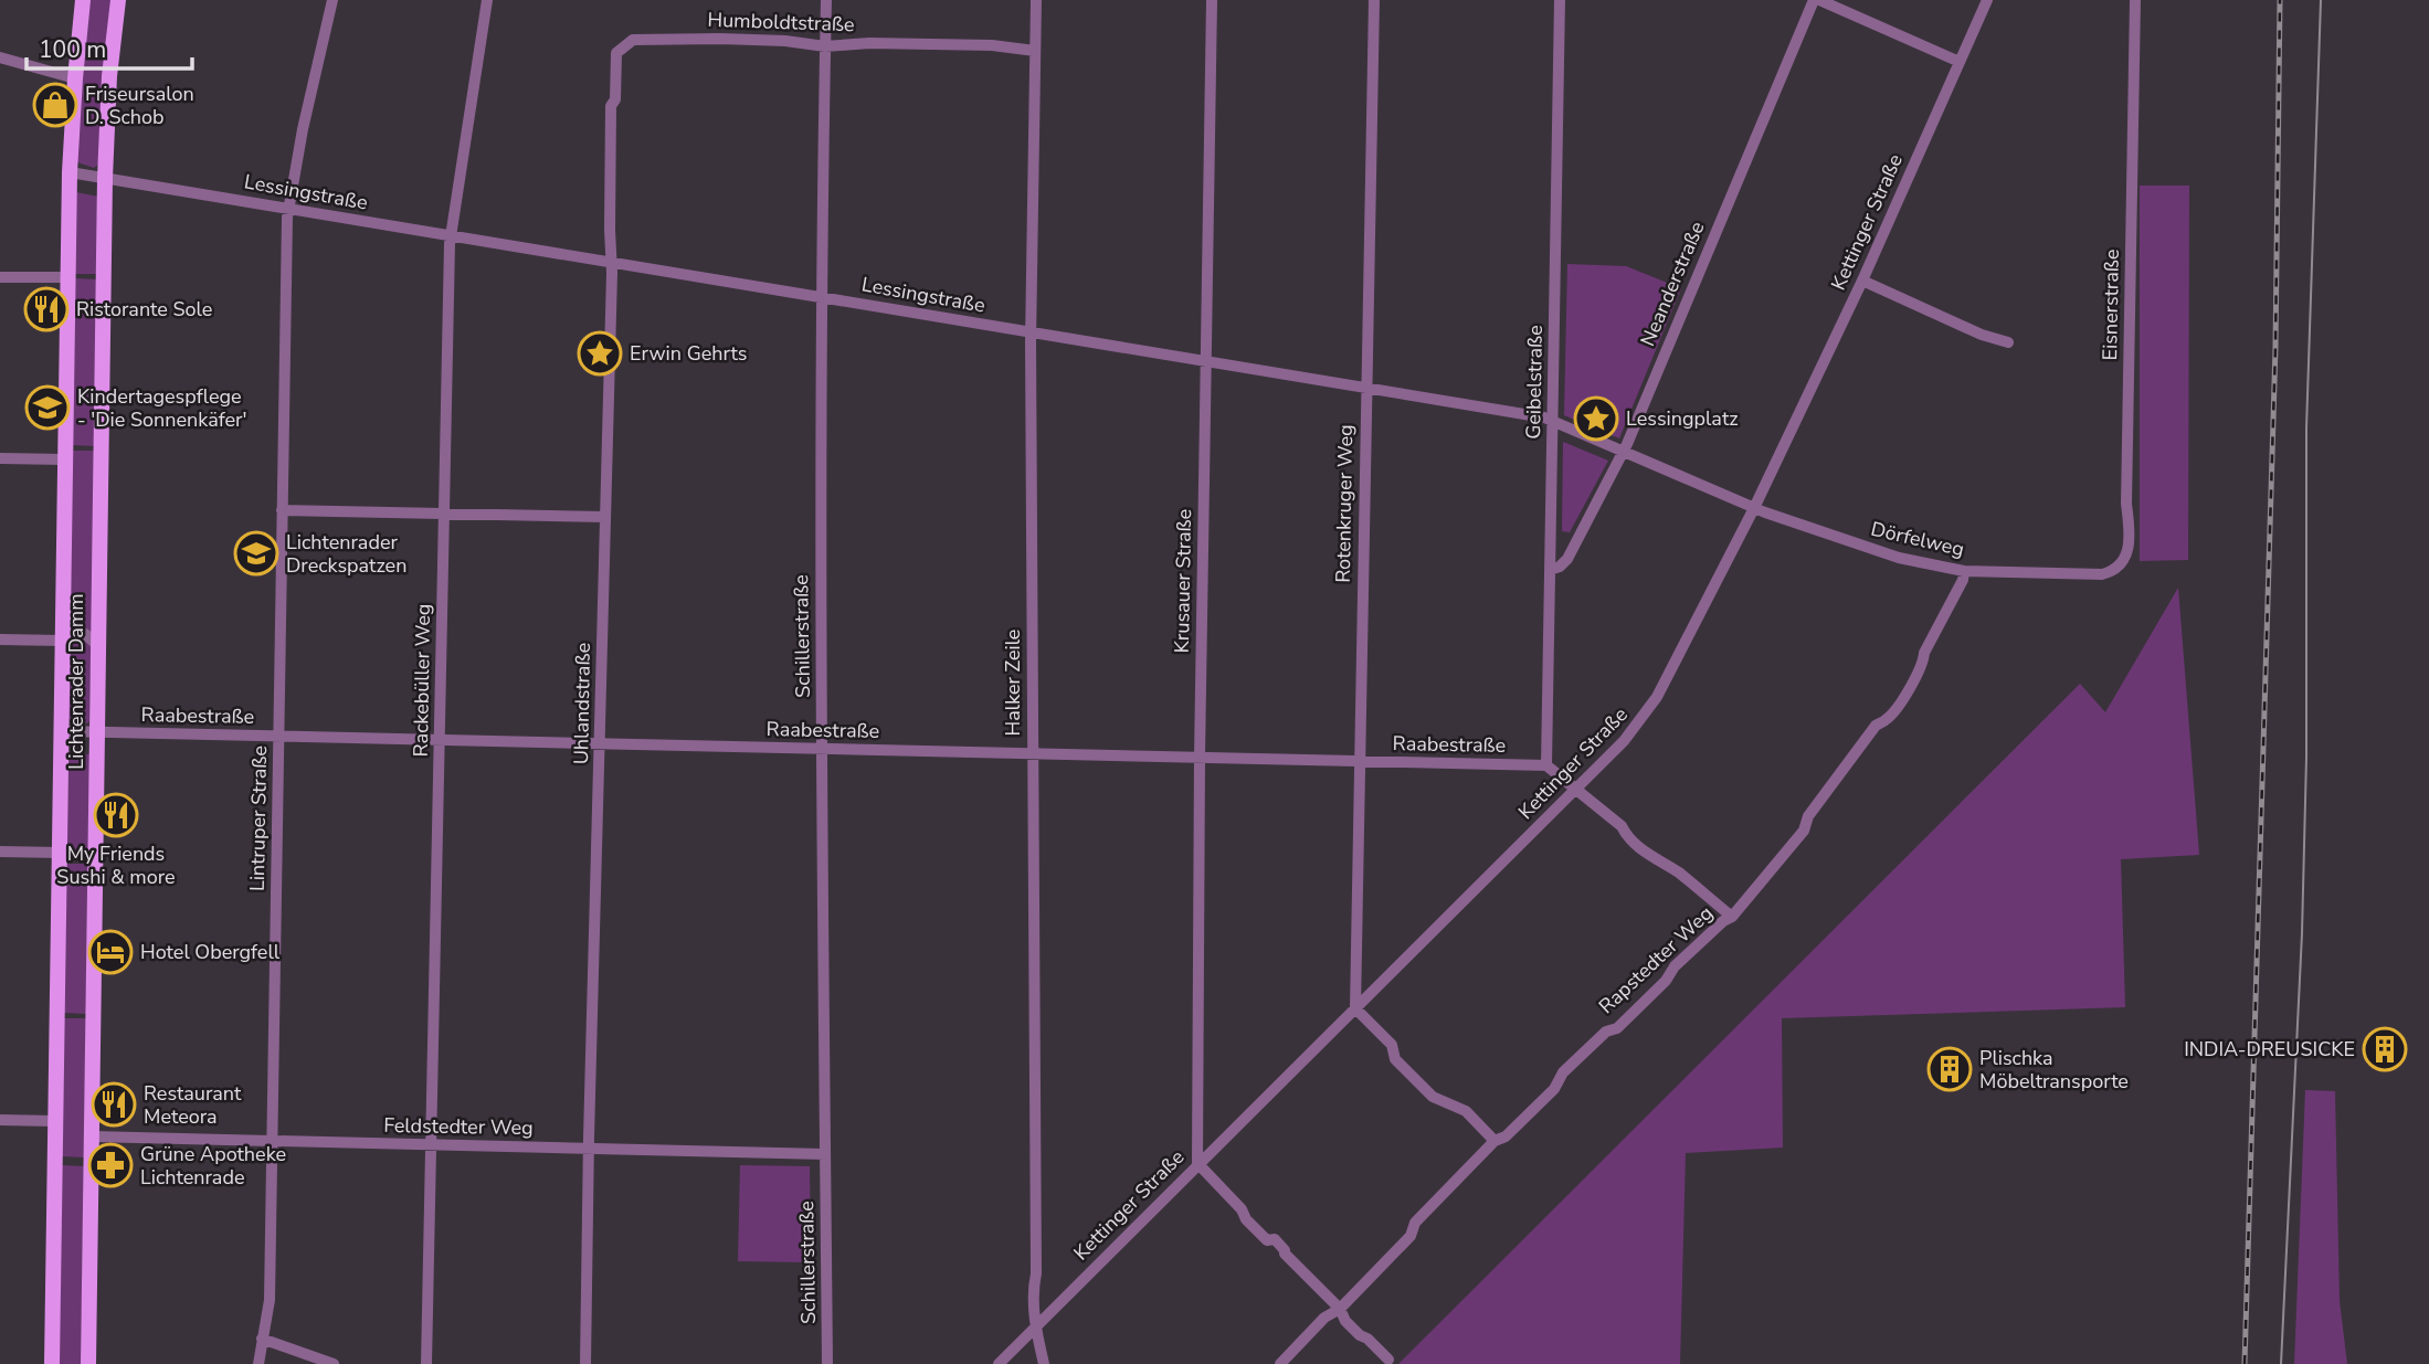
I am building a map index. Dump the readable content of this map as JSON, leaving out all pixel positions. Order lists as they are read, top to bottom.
{
  "streets": {
    "main road": ["Lichtenrader Damm"],
    "street": [
      "Humboldtstraße",
      "Lessingstraße",
      "Kettinger Straße",
      "Neanderstraße",
      "Eisnerstraße",
      "Geibelstraße",
      "Rotenkruger Weg",
      "Dörfelweg",
      "Krusauer Straße",
      "Schillerstraße",
      "Rackebüller Weg",
      "Halker Zeile",
      "Uhlandstraße",
      "Raabestraße",
      "Lintruper Straße",
      "Rapstedter Weg",
      "Feldstedter Weg"
    ]
  },
  "crossings": [
    ["Humboldtstraße", "Schillerstraße"],
    ["Humboldtstraße", "Halker Zeile"],
    ["Humboldtstraße", "Uhlandstraße"],
    ["Lessingstraße", "Kettinger Straße"],
    ["Lessingstraße", "Neanderstraße"],
    ["Lessingstraße", "Geibelstraße"],
    ["Lessingstraße", "Rotenkruger Weg"],
    ["Lessingstraße", "Dörfelweg"],
    ["Lessingstraße", "Krusauer Straße"],
    ["Lessingstraße", "Schillerstraße"],
    ["Lessingstraße", "Rackebüller Weg"],
    ["Lessingstraße", "Lichtenrader Damm"],
    ["Lessingstraße", "Halker Zeile"],
    ["Lessingstraße", "Uhlandstraße"],
    ["Lessingstraße", "Lintruper Straße"],
    ["Kettinger Straße", "Rotenkruger Weg"],
    ["Kettinger Straße", "Dörfelweg"],
    ["Kettinger Straße", "Krusauer Straße"],
    ["Kettinger Straße", "Halker Zeile"],
    ["Neanderstraße", "Geibelstraße"],
    ["Eisnerstraße", "Dörfelweg"],
    ["Geibelstraße", "Raabestraße"],
    ["Rotenkruger Weg", "Raabestraße"],
    ["Dörfelweg", "Rapstedter Weg"],
    ["Krusauer Straße", "Raabestraße"],
    ["Schillerstraße", "Raabestraße"],
    ["Schillerstraße", "Feldstedter Weg"],
    ["Rackebüller Weg", "Raabestraße"],
    ["Rackebüller Weg", "Feldstedter Weg"],
    ["Lichtenrader Damm", "Raabestraße"],
    ["Lichtenrader Damm", "Feldstedter Weg"],
    ["Halker Zeile", "Raabestraße"],
    ["Uhlandstraße", "Raabestraße"],
    ["Uhlandstraße", "Feldstedter Weg"],
    ["Raabestraße", "Lintruper Straße"],
    ["Lintruper Straße", "Feldstedter Weg"]
  ],
  "places": {
    "shop": ["Friseursalon D. Schob"],
    "restaurant": ["Ristorante Sole", "My Friends Sushi & more", "Restaurant Meteora"],
    "place": ["Erwin Gehrts", "Lessingplatz"],
    "school or university": ["Kindertagespflege - 'Die Sonnenkäfer'", "Lichtenrader Dreckspatzen"],
    "hotel": ["Hotel Obergfell"],
    "building": ["INDIA-DREUSICKE", "Plischka Möbeltransporte"],
    "pharmacy": ["Grüne Apotheke Lichtenrade"]
  },
  "scale_bar": "100 m"
}
